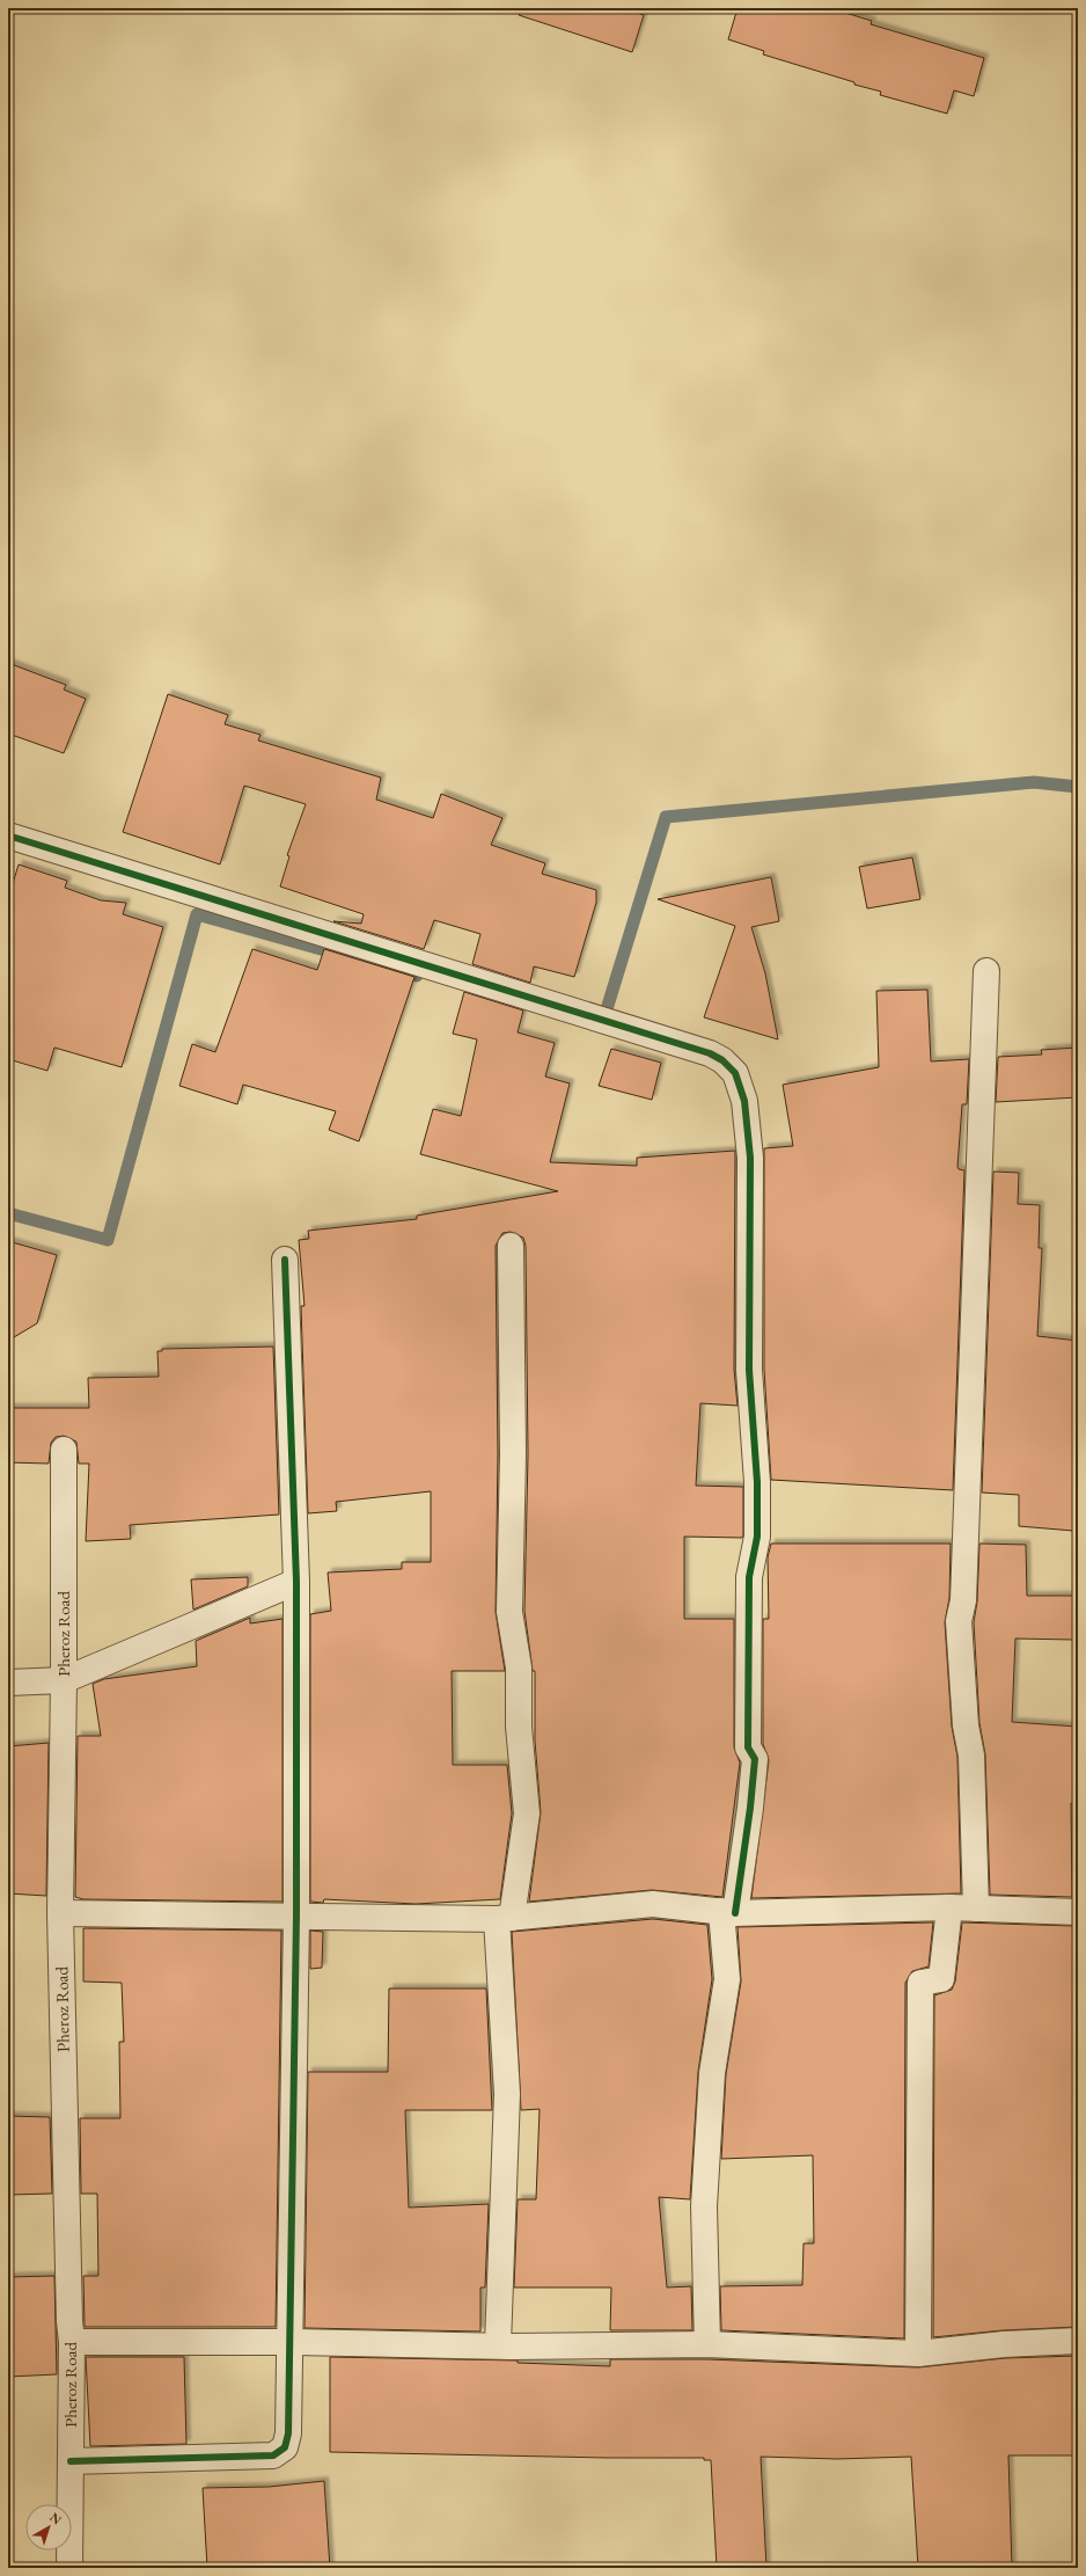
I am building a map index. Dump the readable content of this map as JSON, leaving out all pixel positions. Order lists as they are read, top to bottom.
{
  "streets": {
    "street": ["Pheroz Road"]
  },
  "north": "top right"
}
